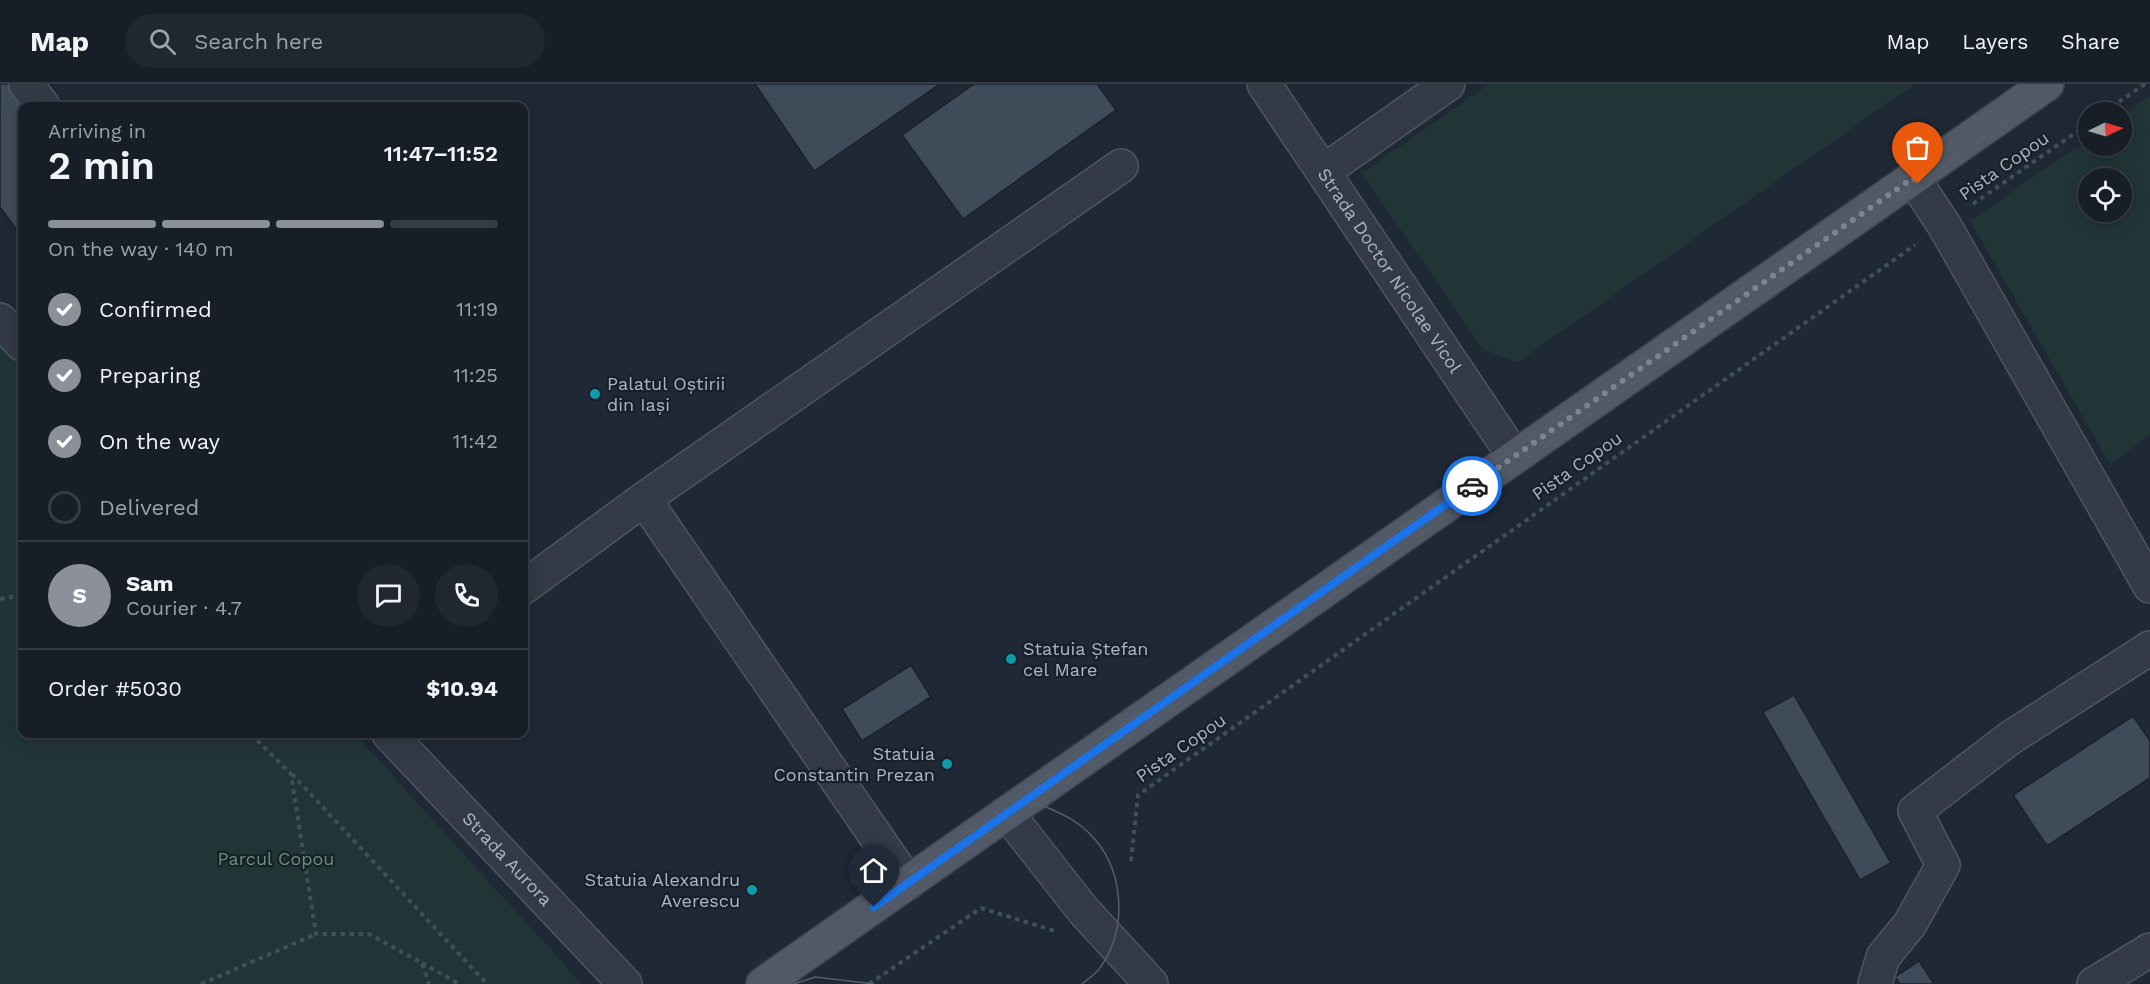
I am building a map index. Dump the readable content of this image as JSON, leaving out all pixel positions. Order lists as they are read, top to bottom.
{
  "streets": {
    "street": ["Strada Doctor Nicolae Vicol", "Strada Aurora"],
    "path": ["Pista Copou"]
  },
  "parks": ["Parcul Copou"],
  "places": [
    "Palatul Oștirii din Iași",
    "Statuia Ștefan cel Mare",
    "Statuia Constantin Prezan",
    "Statuia Alexandru Averescu"
  ],
  "north": "right",
  "page": {
    "header": "Map",
    "search": "Search here",
    "nav": ["Map", "Layers", "Share"],
    "heading": ["2 min", "Arriving in", "11:47–11:52"],
    "panel": [
      "Sam",
      "Courier · 4.7",
      "Order #5030",
      "$10.94"
    ],
    "bar": "On the way · 140 m",
    "list": [
      ["Confirmed", "11:19"],
      ["Preparing", "11:25"],
      ["On the way", "11:42"],
      "Delivered"
    ],
    "round": "S"
  }
}
